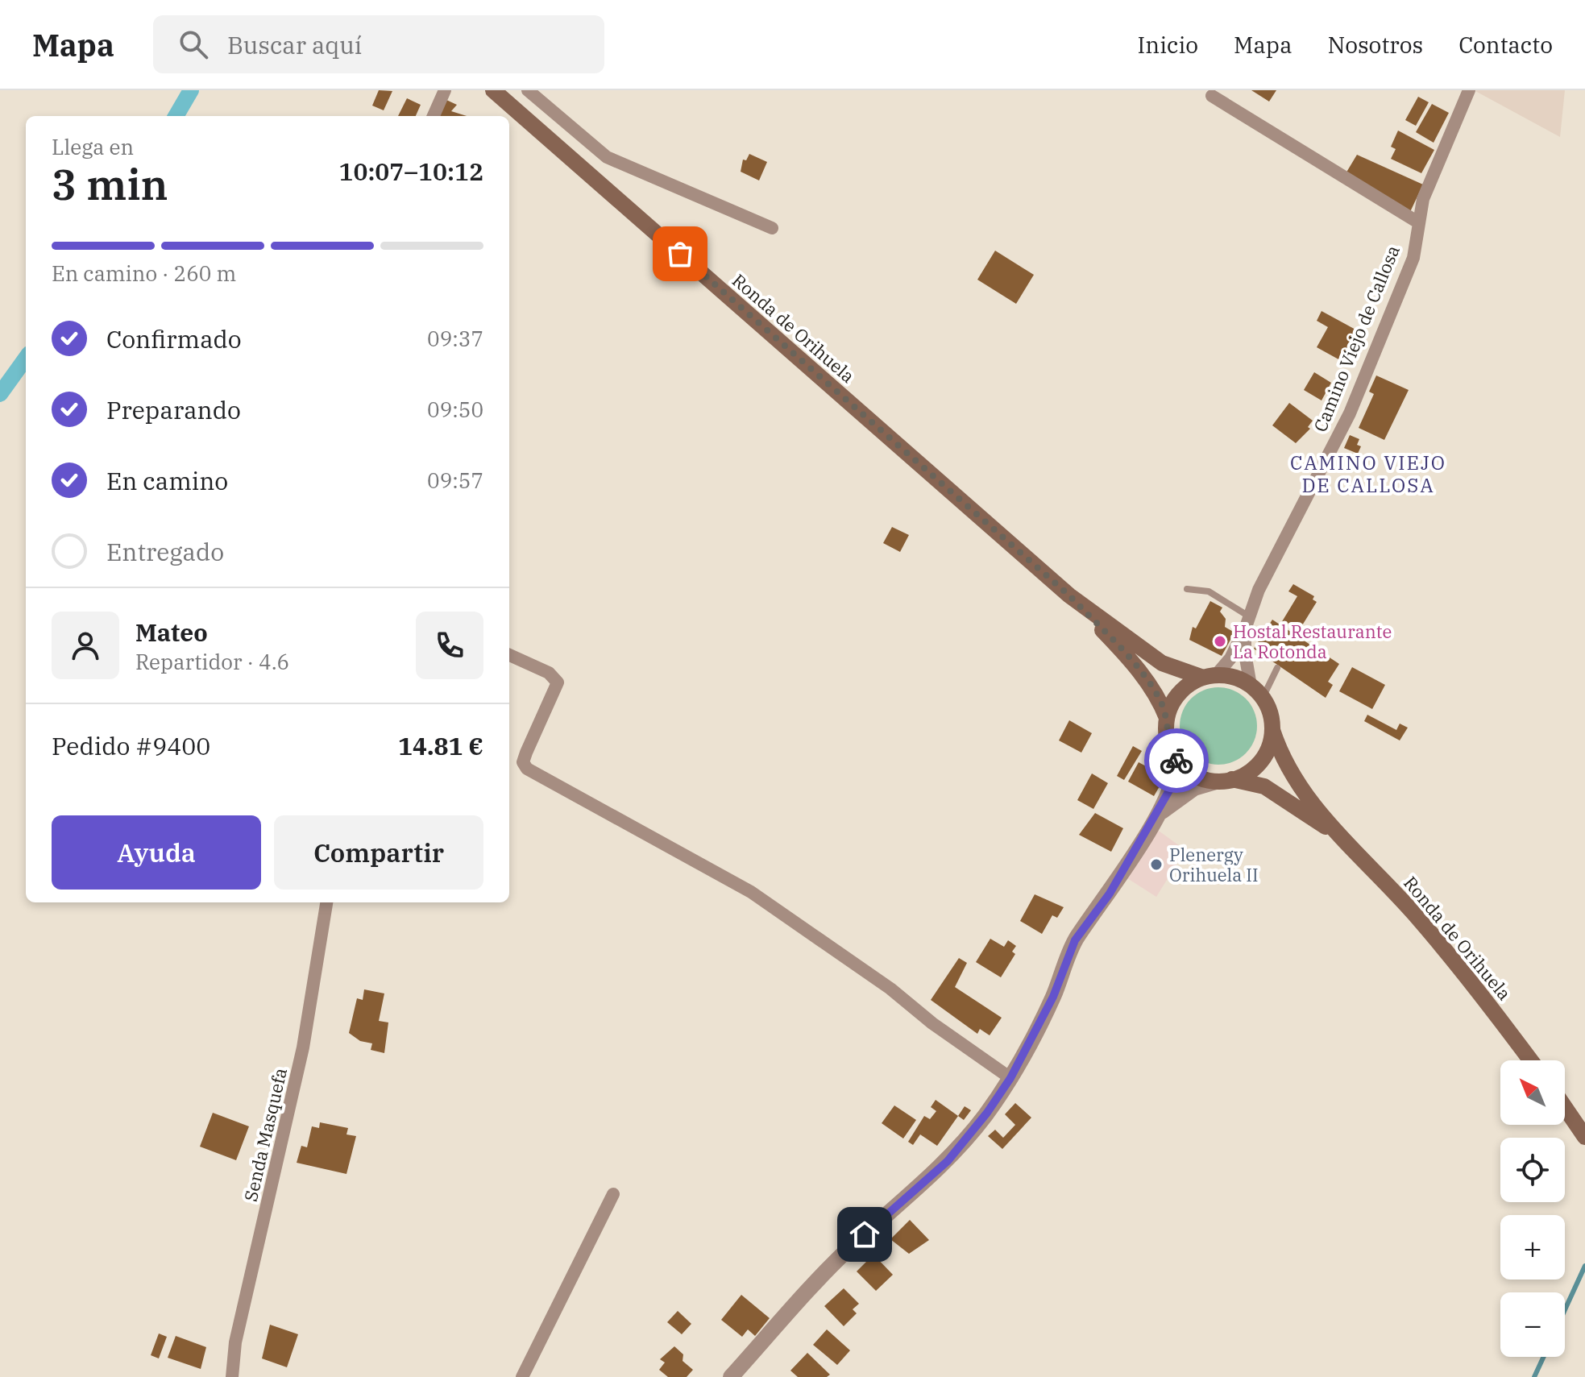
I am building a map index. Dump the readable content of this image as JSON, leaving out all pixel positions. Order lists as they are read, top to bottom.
{
  "streets": {
    "main road": ["Ronda de Orihuela"],
    "street": ["Camino Viejo de Callosa", "Senda Masquefa"]
  },
  "crossings": [
    ["Ronda de Orihuela", "Camino Viejo de Callosa"]
  ],
  "districts": ["CAMINO VIEJO DE CALLOSA"],
  "places": ["Hostal Restaurante La Rotonda", "Plenergy Orihuela II"],
  "north": "top left",
  "page": {
    "header": "Mapa",
    "search": "Buscar aquí",
    "nav": [
      "Inicio",
      "Mapa",
      "Nosotros",
      "Contacto"
    ],
    "heading": ["3 min", "Llega en", "10:07–10:12"],
    "panel": [
      "Mateo",
      "Repartidor · 4.6",
      "Pedido #9400",
      "14.81 €"
    ],
    "bar": "En camino · 260 m",
    "list": [
      ["Confirmado", "09:37"],
      ["Preparando", "09:50"],
      ["En camino", "09:57"],
      "Entregado"
    ],
    "buttons": ["Ayuda", "Compartir"],
    "map_buttons": ["+", "−"]
  }
}
